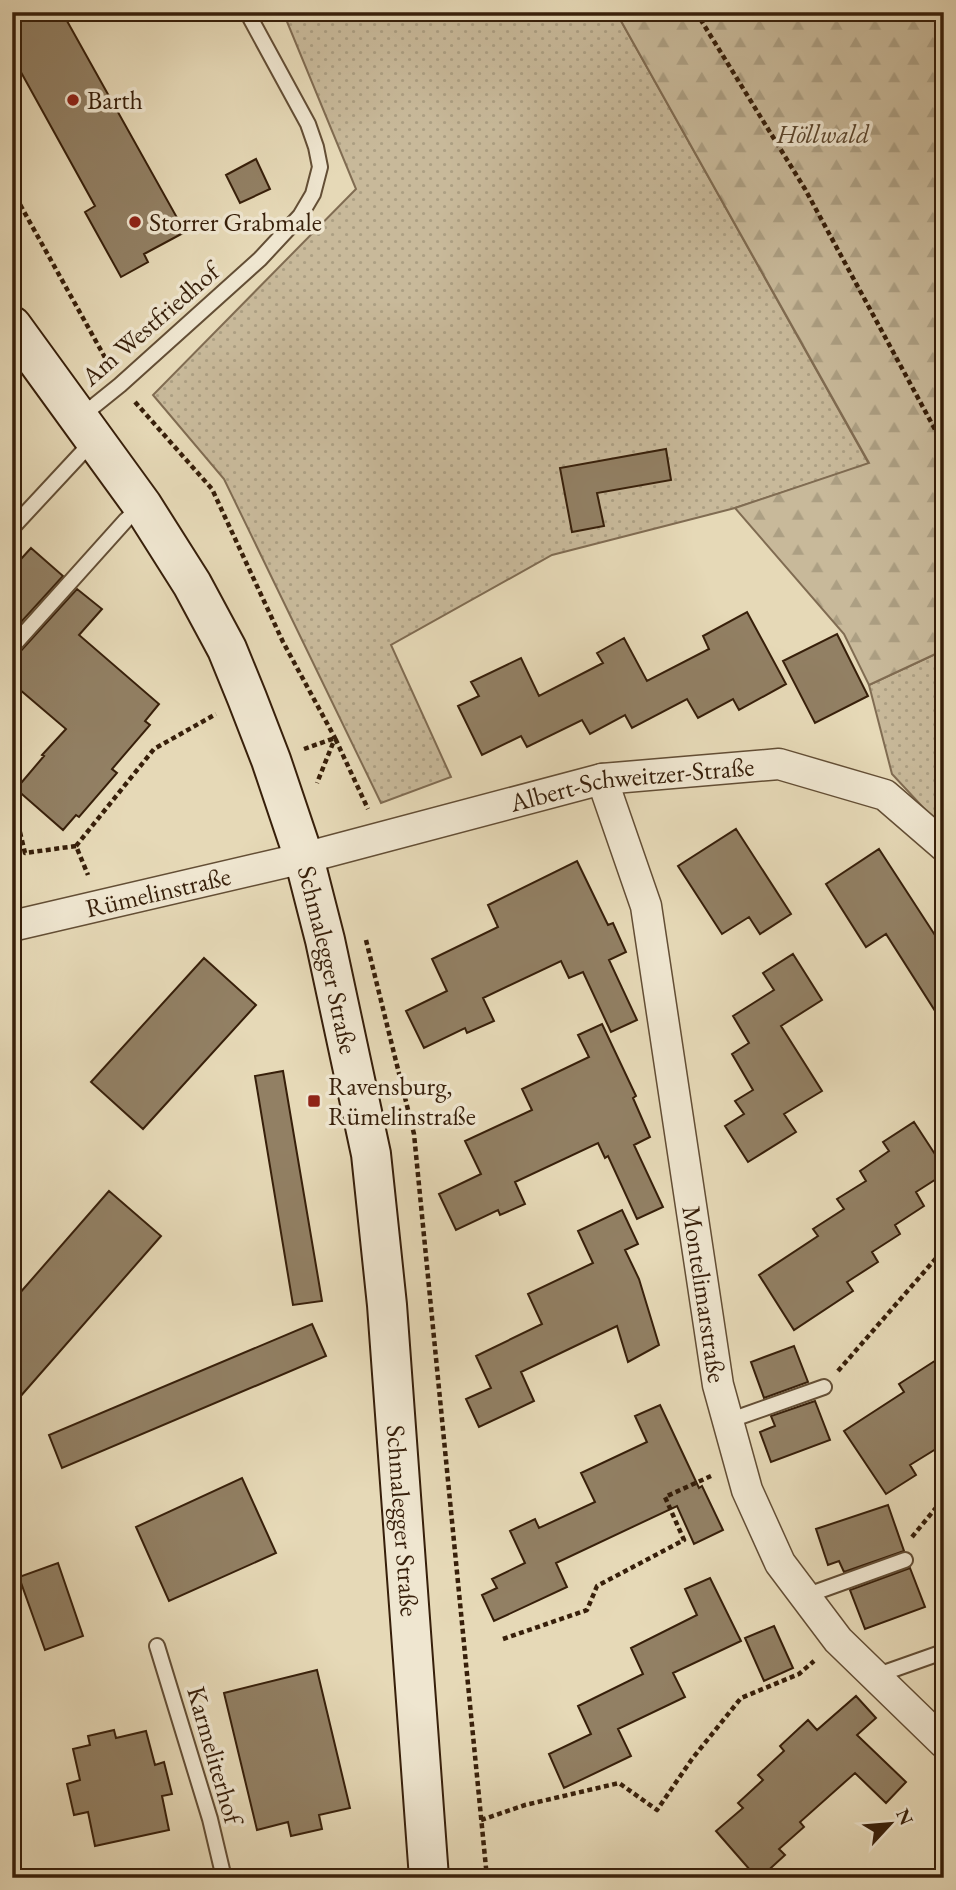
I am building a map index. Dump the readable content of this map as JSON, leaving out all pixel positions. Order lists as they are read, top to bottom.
{
  "streets": {
    "street": [
      "Albert-Schweitzer-Straße",
      "Rümelinstraße",
      "Schmalegger Straße",
      "Montelimarstraße"
    ],
    "lane": ["Am Westfriedhof", "Karmeliterhof"]
  },
  "crossings": [
    ["Am Westfriedhof", "Schmalegger Straße"],
    ["Albert-Schweitzer-Straße", "Rümelinstraße"],
    ["Albert-Schweitzer-Straße", "Schmalegger Straße"],
    ["Albert-Schweitzer-Straße", "Montelimarstraße"],
    ["Rümelinstraße", "Schmalegger Straße"]
  ],
  "parks": ["Höllwald"],
  "places": {
    "other": ["Barth", "Storrer Grabmale"],
    "transit": ["Ravensburg, Rümelinstraße"]
  },
  "north": "top right"
}
